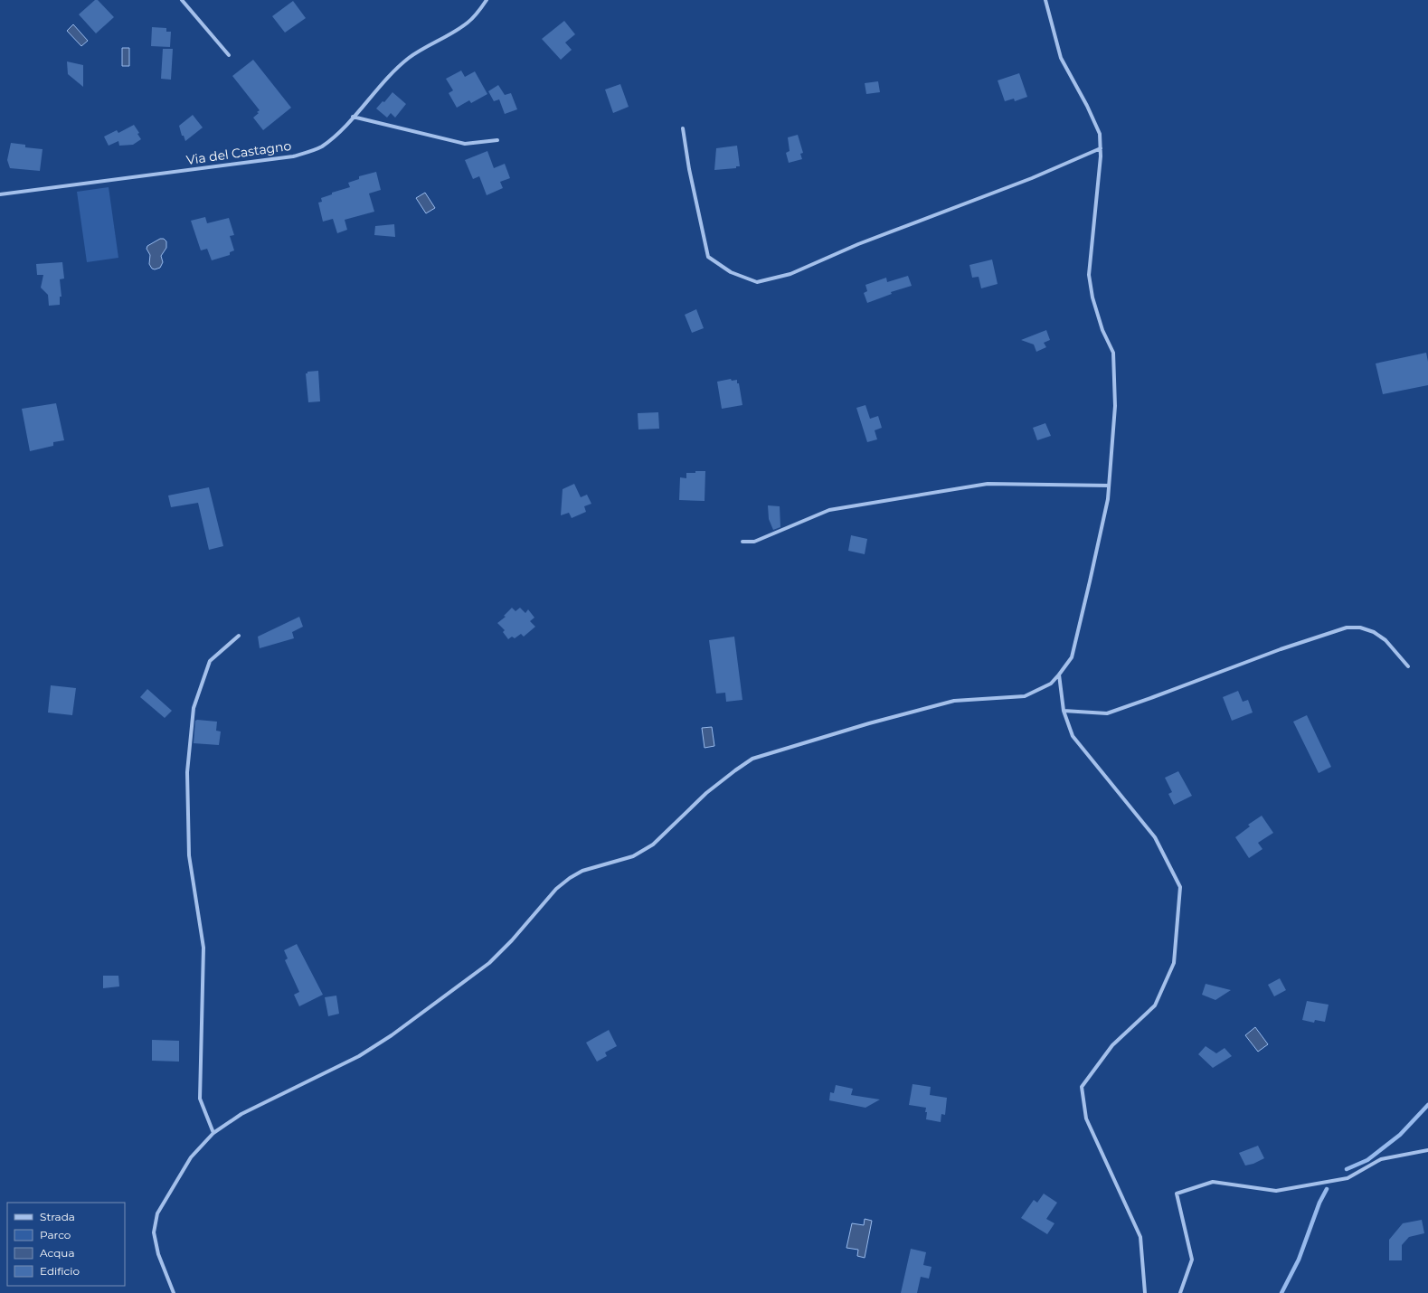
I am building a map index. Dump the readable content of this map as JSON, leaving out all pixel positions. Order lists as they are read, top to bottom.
{
  "streets": {
    "street": ["Via del Castagno"]
  },
  "legend": [
    "Strada",
    "Parco",
    "Acqua",
    "Edificio"
  ]
}
